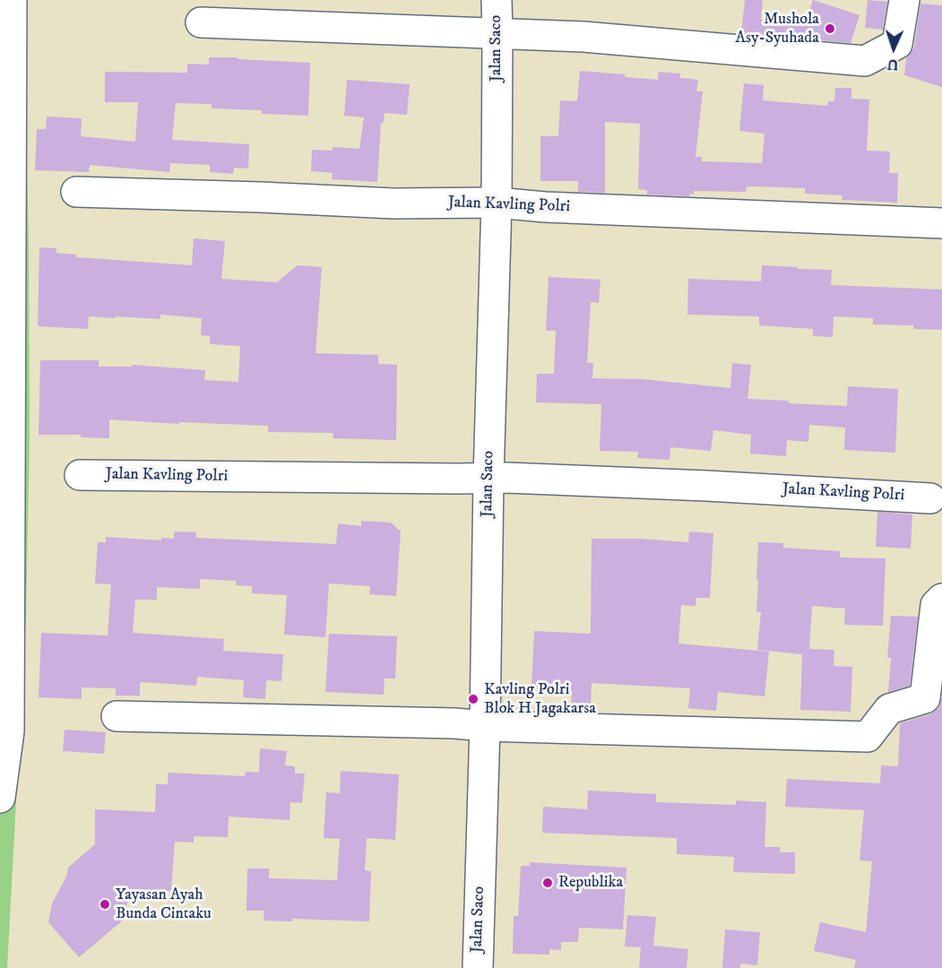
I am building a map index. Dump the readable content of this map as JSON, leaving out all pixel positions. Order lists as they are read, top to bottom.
{
  "streets": {
    "street": ["Jalan Saco", "Jalan Kavling Polri"]
  },
  "crossings": [
    ["Jalan Saco", "Jalan Kavling Polri"]
  ],
  "places": [
    "Mushola Asy-Syuhada",
    "Kavling Polri Blok H Jagakarsa",
    "Republika",
    "Yayasan Ayah Bunda Cintaku"
  ],
  "north": "bottom"
}
